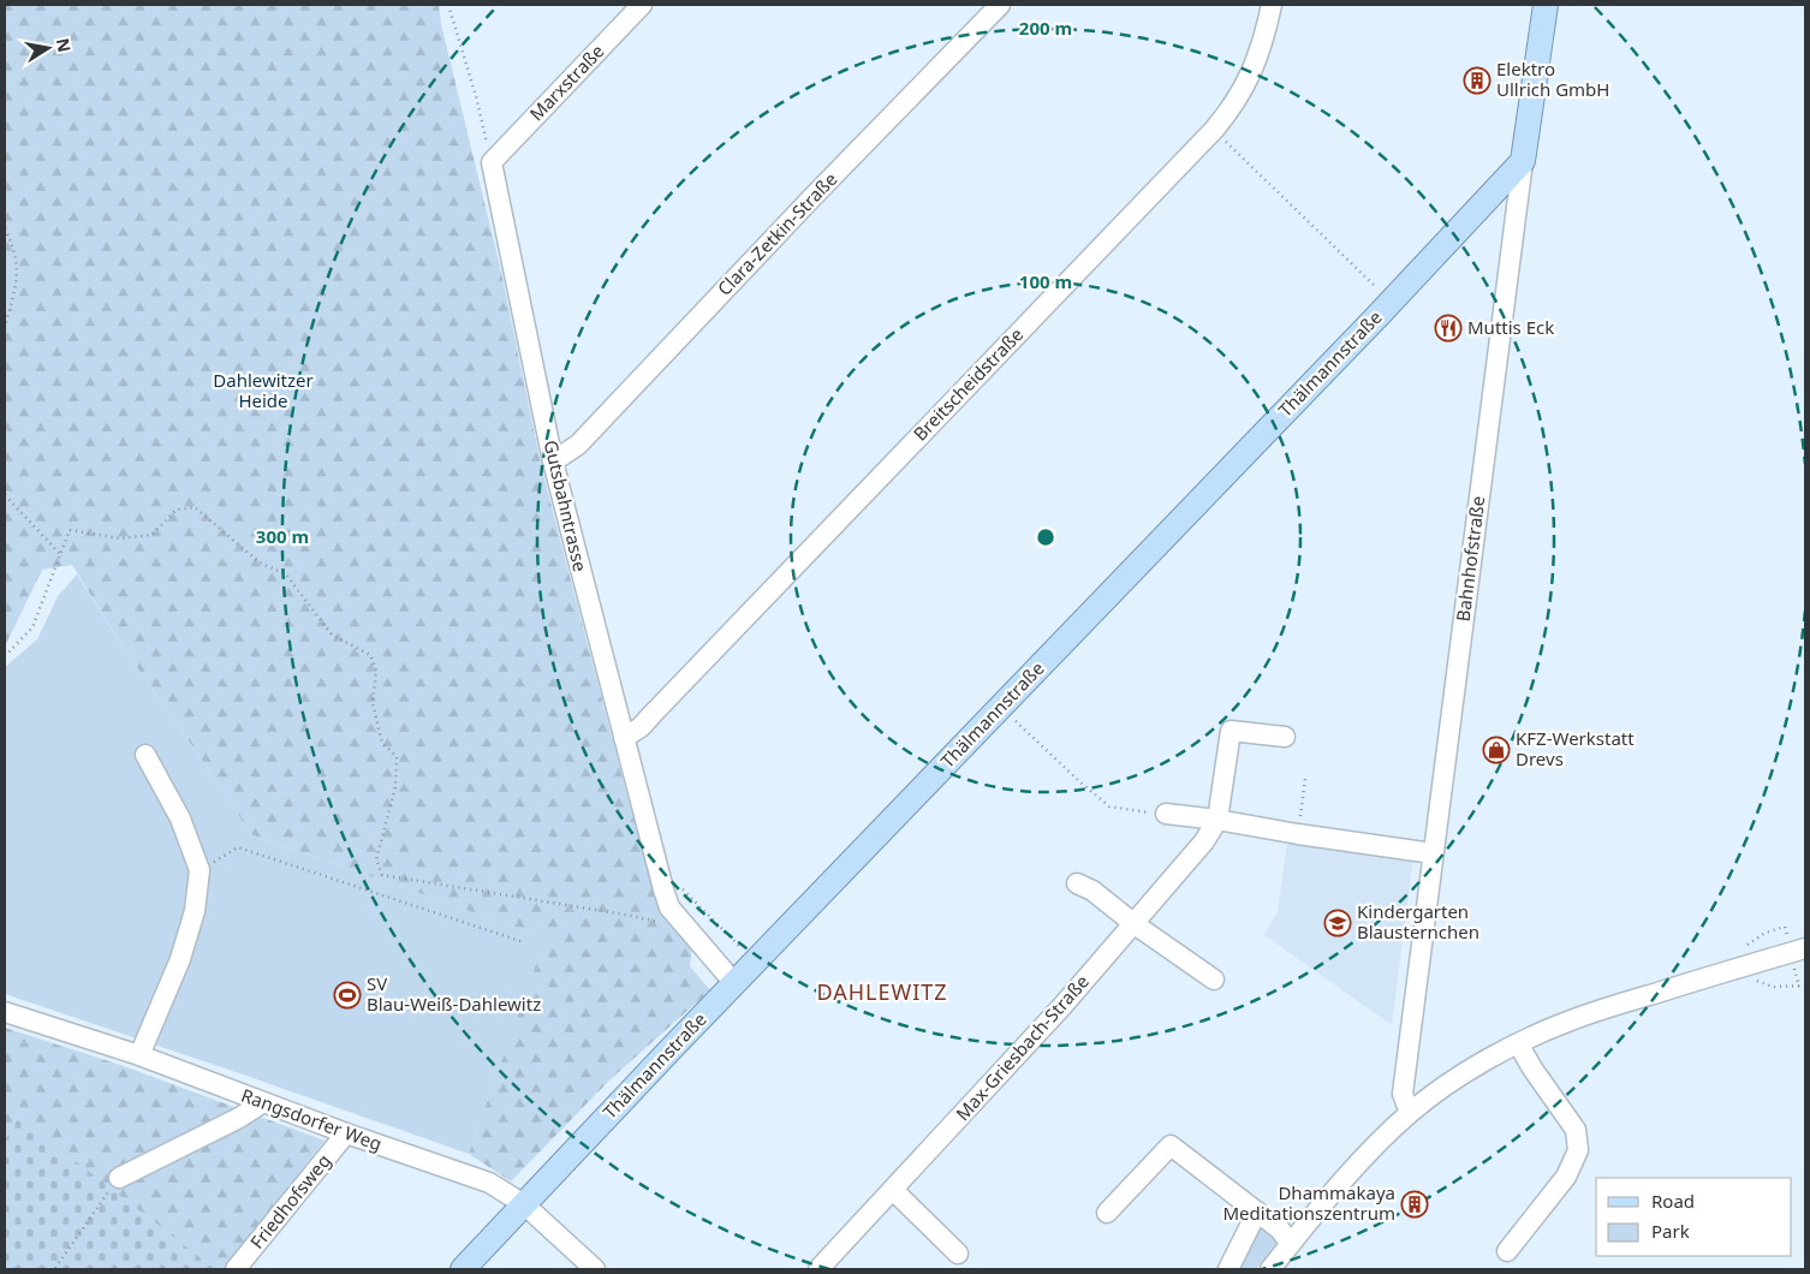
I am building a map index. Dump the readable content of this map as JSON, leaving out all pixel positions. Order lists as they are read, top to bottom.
{
  "streets": {
    "main road": ["Thälmannstraße", "Bahnhofstraße"],
    "street": [
      "Marxstraße",
      "Clara-Zetkin-Straße",
      "Breitscheidstraße",
      "Gutsbahntrasse",
      "Max-Griesbach-Straße",
      "Rangsdorfer Weg",
      "Friedhofsweg"
    ]
  },
  "crossings": [
    ["Marxstraße", "Gutsbahntrasse"],
    ["Clara-Zetkin-Straße", "Gutsbahntrasse"],
    ["Thälmannstraße", "Gutsbahntrasse"],
    ["Thälmannstraße", "Bahnhofstraße"],
    ["Thälmannstraße", "Rangsdorfer Weg"],
    ["Breitscheidstraße", "Gutsbahntrasse"],
    ["Rangsdorfer Weg", "Friedhofsweg"]
  ],
  "districts": ["DAHLEWITZ"],
  "parks": ["Dahlewitzer Heide"],
  "places": {
    "building": ["Elektro Ullrich GmbH", "Dhammakaya Meditationszentrum"],
    "restaurant": ["Muttis Eck"],
    "shop": ["KFZ-Werkstatt Drevs"],
    "school or university": ["Kindergarten Blausternchen"],
    "sports": ["SV Blau-Weiß-Dahlewitz"]
  },
  "legend": ["Road", "Park"],
  "north": "right",
  "rings": ["200 m", "100 m", "300 m"]
}
